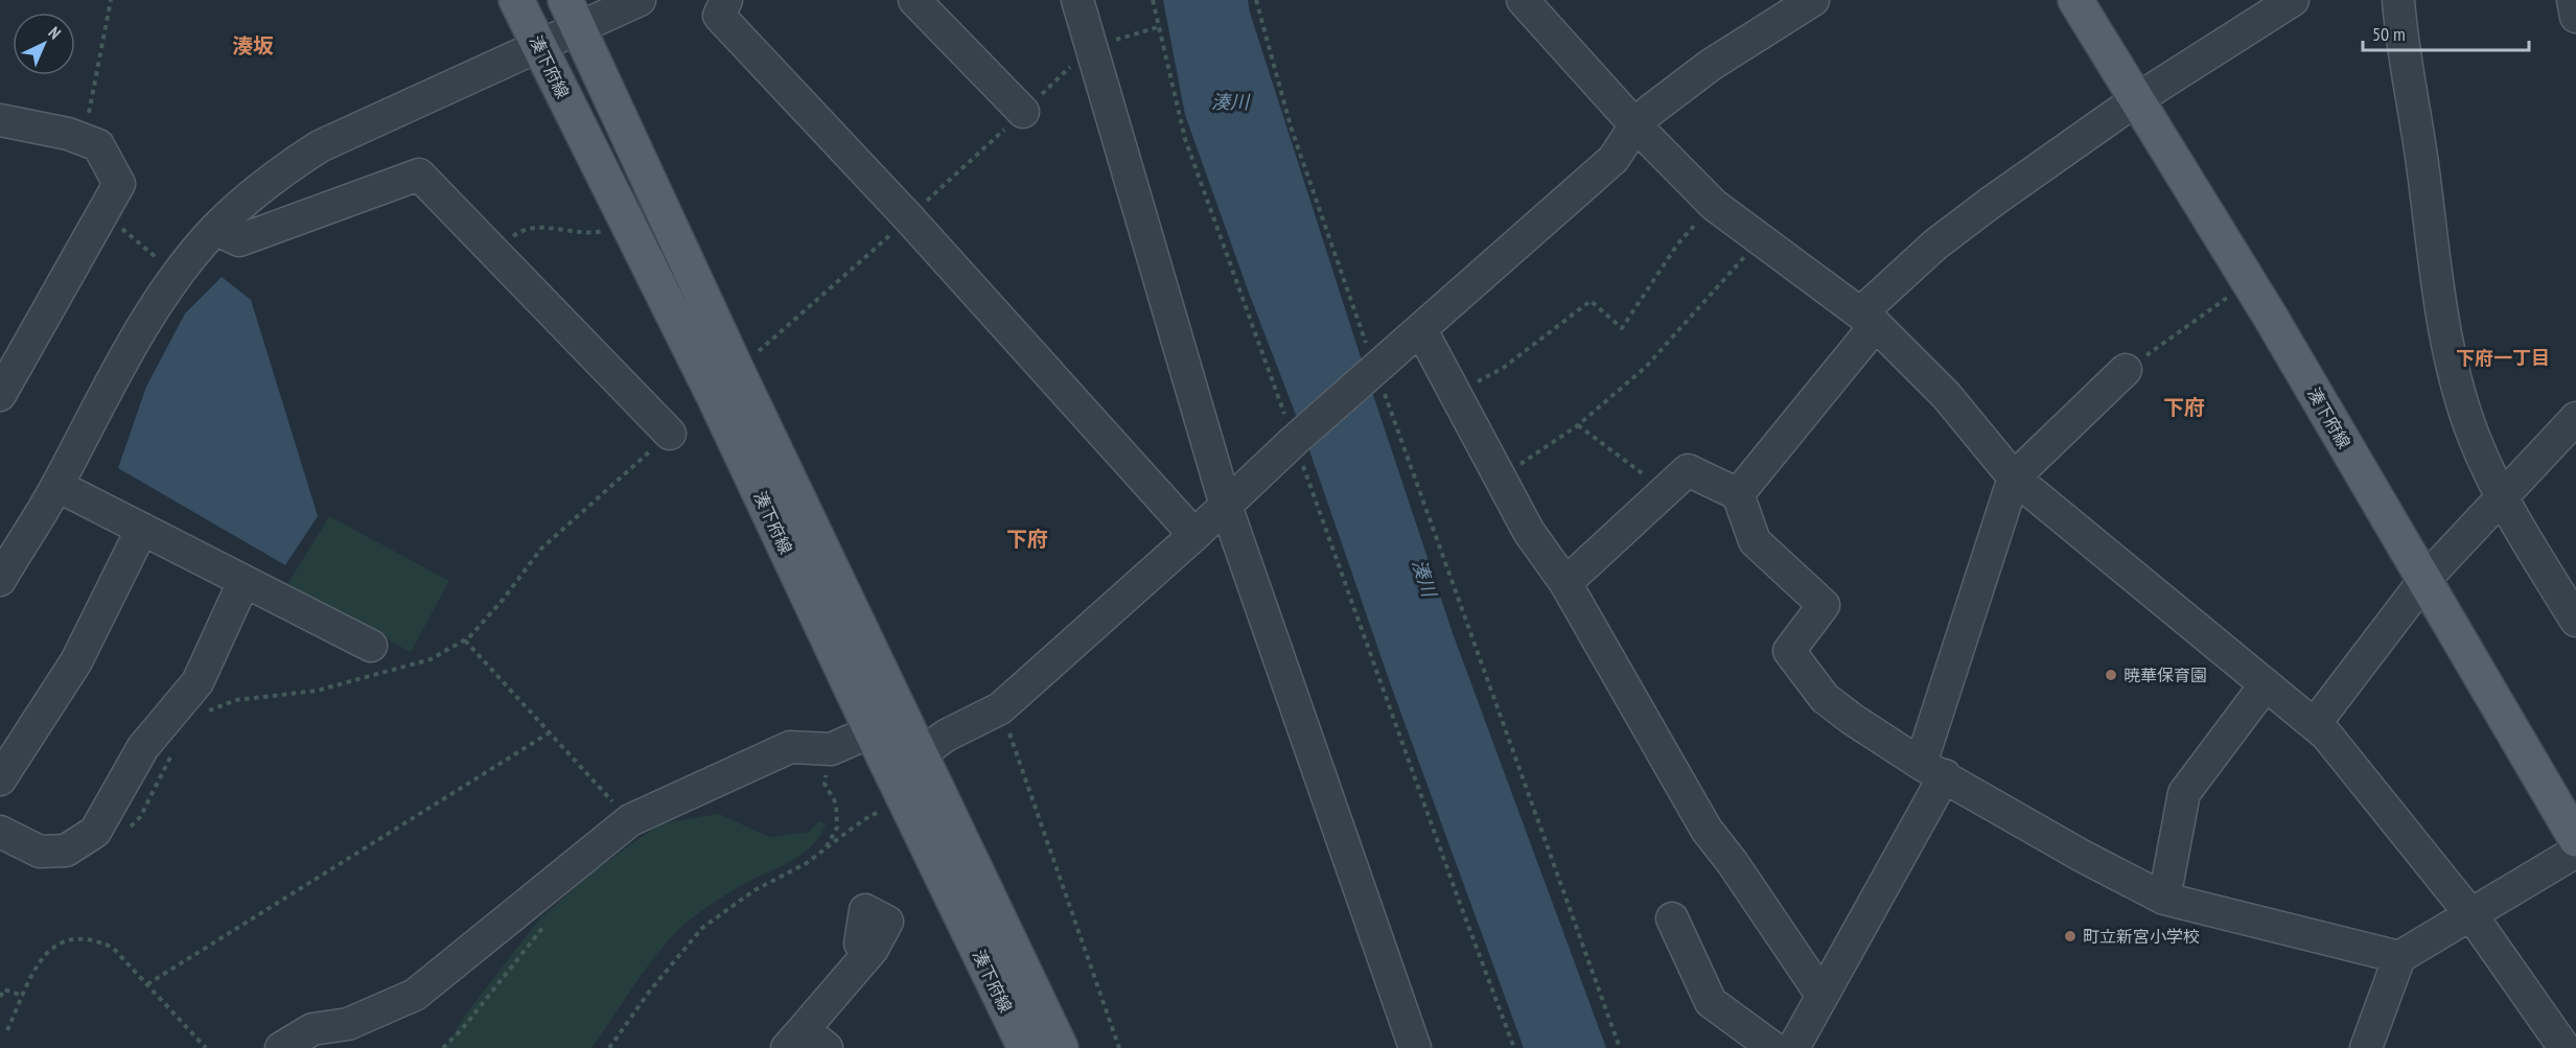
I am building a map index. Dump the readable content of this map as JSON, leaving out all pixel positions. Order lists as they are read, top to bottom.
{
  "streets": {
    "main road": ["湊下府線"]
  },
  "districts": [
    "湊坂",
    "下府一丁目",
    "下府",
    "下府"
  ],
  "water": ["湊川"],
  "places": ["暁華保育園", "町立新宮小学校"],
  "scale_bar": "50 m",
  "north": "top right"
}
